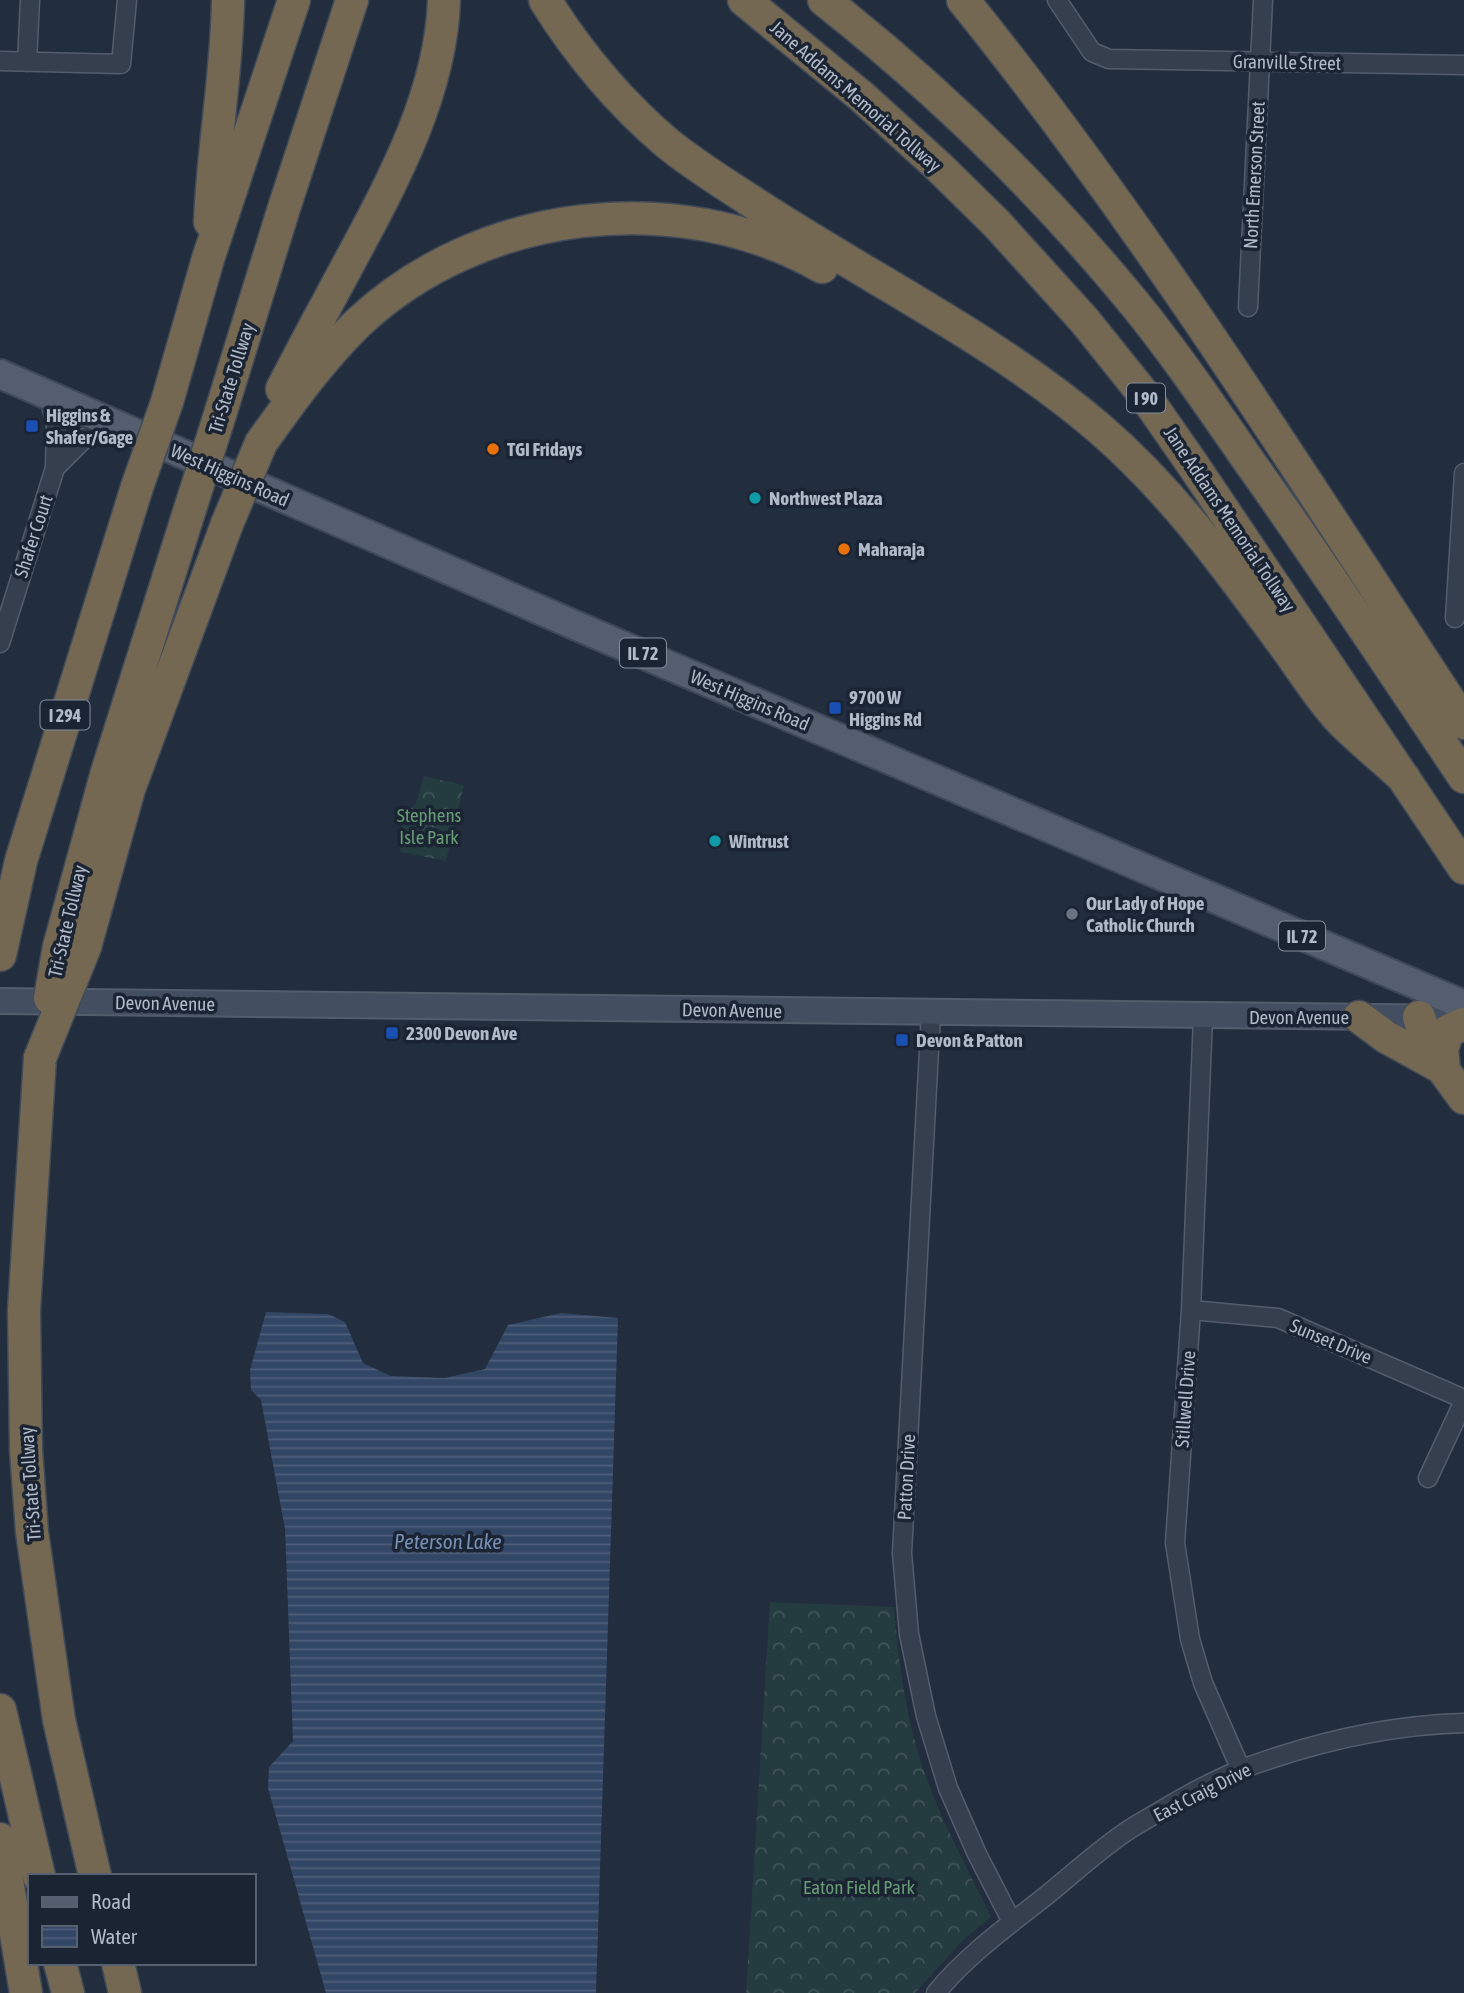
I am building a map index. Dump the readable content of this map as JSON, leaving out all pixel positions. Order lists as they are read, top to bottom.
{
  "streets": {
    "highway": [
      "Jane Addams Memorial Tollway",
      "Tri-State Tollway",
      "I 90",
      "I 294"
    ],
    "main road": ["West Higgins Road", "IL 72", "Devon Avenue"],
    "street": [
      "Granville Street",
      "North Emerson Street",
      "Shafer Court",
      "Sunset Drive",
      "Stillwell Drive",
      "Patton Drive",
      "East Craig Drive"
    ]
  },
  "crossings": [
    ["Granville Street", "North Emerson Street"],
    ["West Higgins Road", "Shafer Court"],
    ["Devon Avenue", "Stillwell Drive"],
    ["Devon Avenue", "Patton Drive"],
    ["Sunset Drive", "Stillwell Drive"],
    ["Stillwell Drive", "East Craig Drive"],
    ["Patton Drive", "East Craig Drive"]
  ],
  "water": ["Peterson Lake"],
  "parks": ["Stephens Isle Park", "Eaton Field Park"],
  "places": {
    "transit": [
      "Higgins & Shafer/Gage",
      "9700 W Higgins Rd",
      "2300 Devon Ave",
      "Devon & Patton"
    ],
    "other": [
      "TGI Fridays",
      "Northwest Plaza",
      "Maharaja",
      "Wintrust",
      "Our Lady of Hope Catholic Church"
    ]
  },
  "legend": ["Road", "Water"]
}
